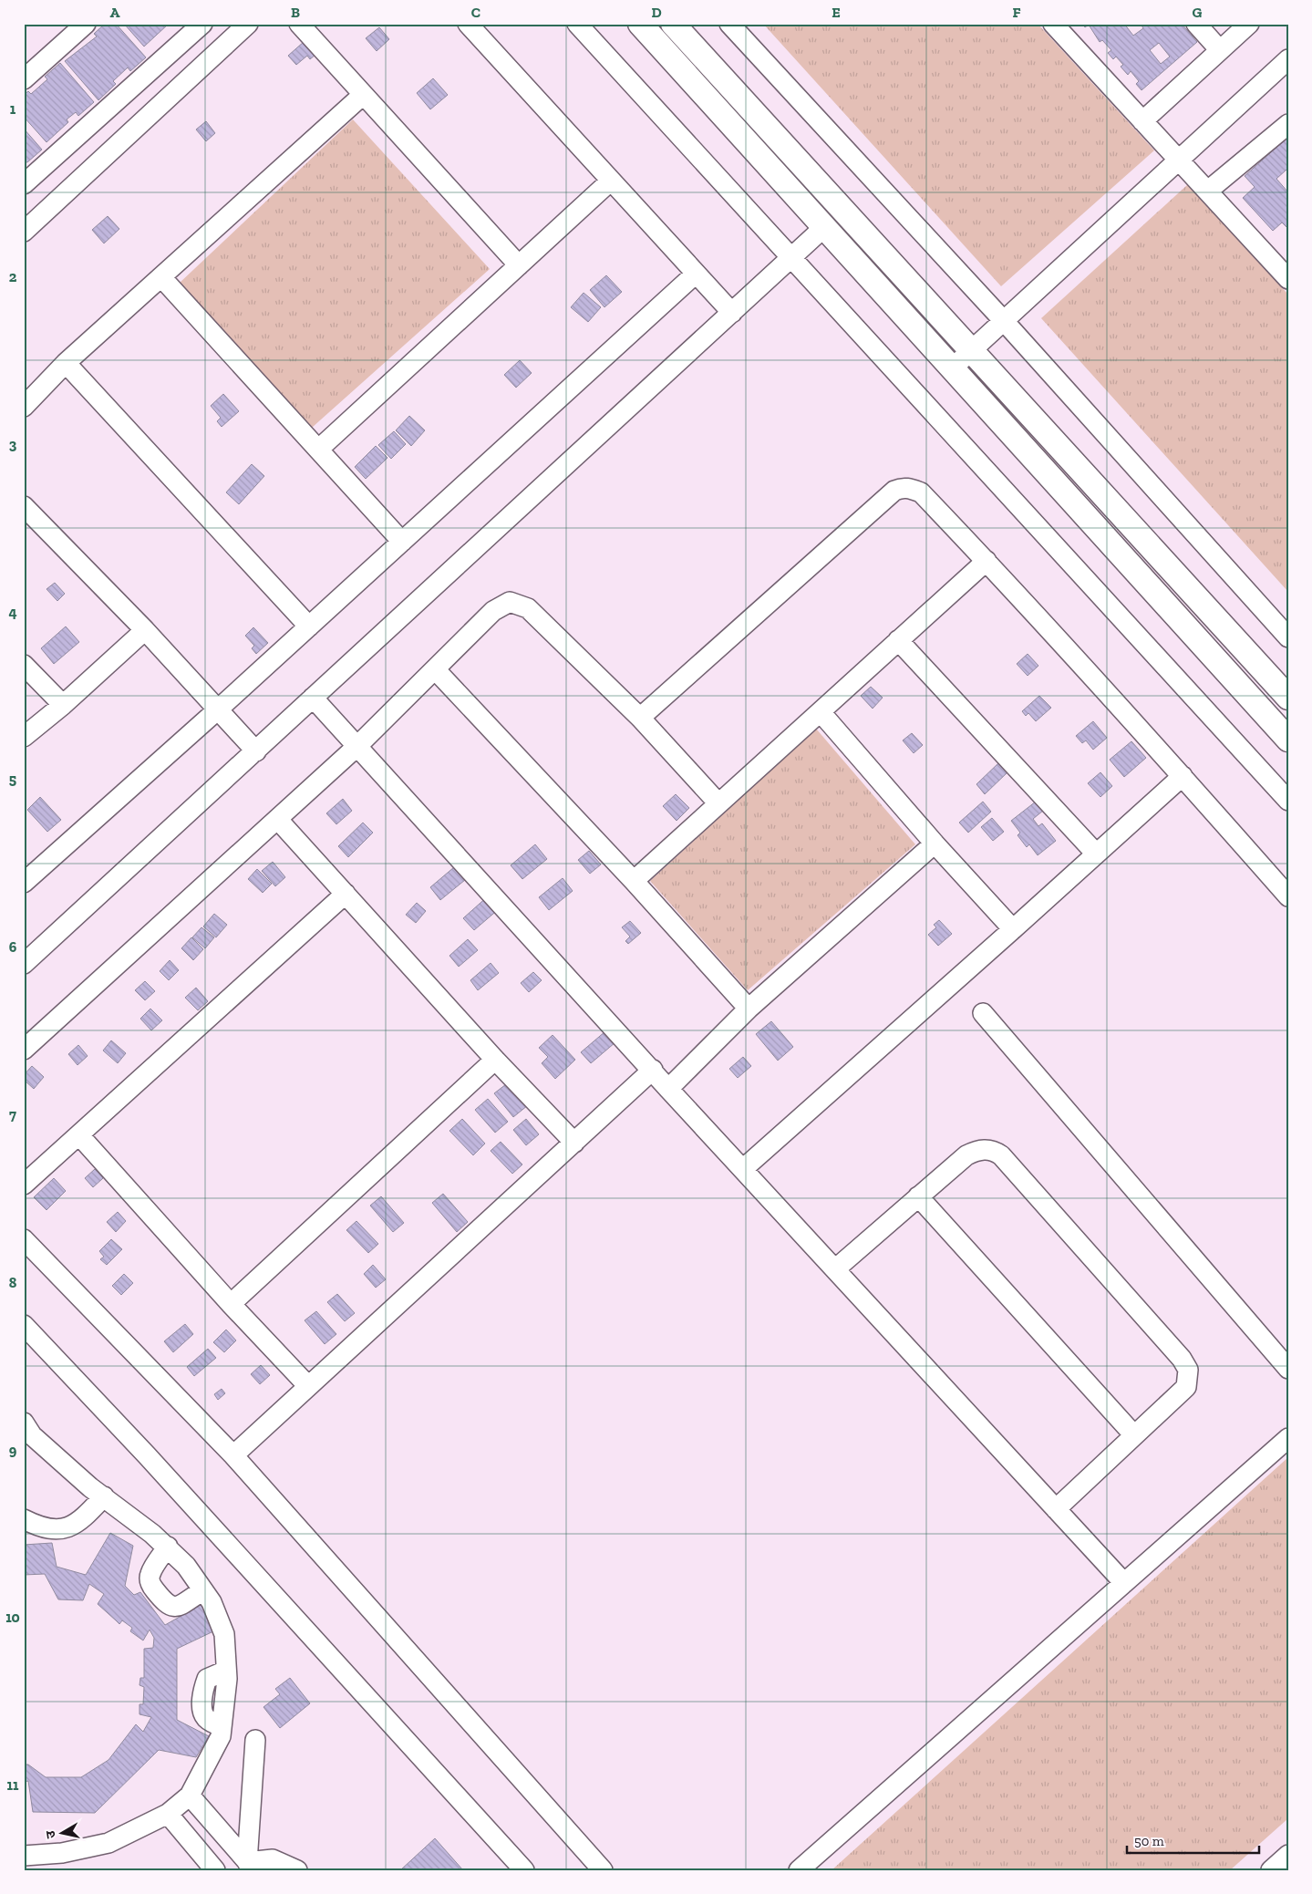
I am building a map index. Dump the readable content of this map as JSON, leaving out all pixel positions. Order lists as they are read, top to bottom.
{
  "scale_bar": "50 m",
  "north": "left",
  "grid": {
    "columns": [
      "A",
      "B",
      "C",
      "D",
      "E",
      "F",
      "G"
    ],
    "rows": [
      "1",
      "2",
      "3",
      "4",
      "5",
      "6",
      "7",
      "8",
      "9",
      "10",
      "11"
    ]
  }
}
